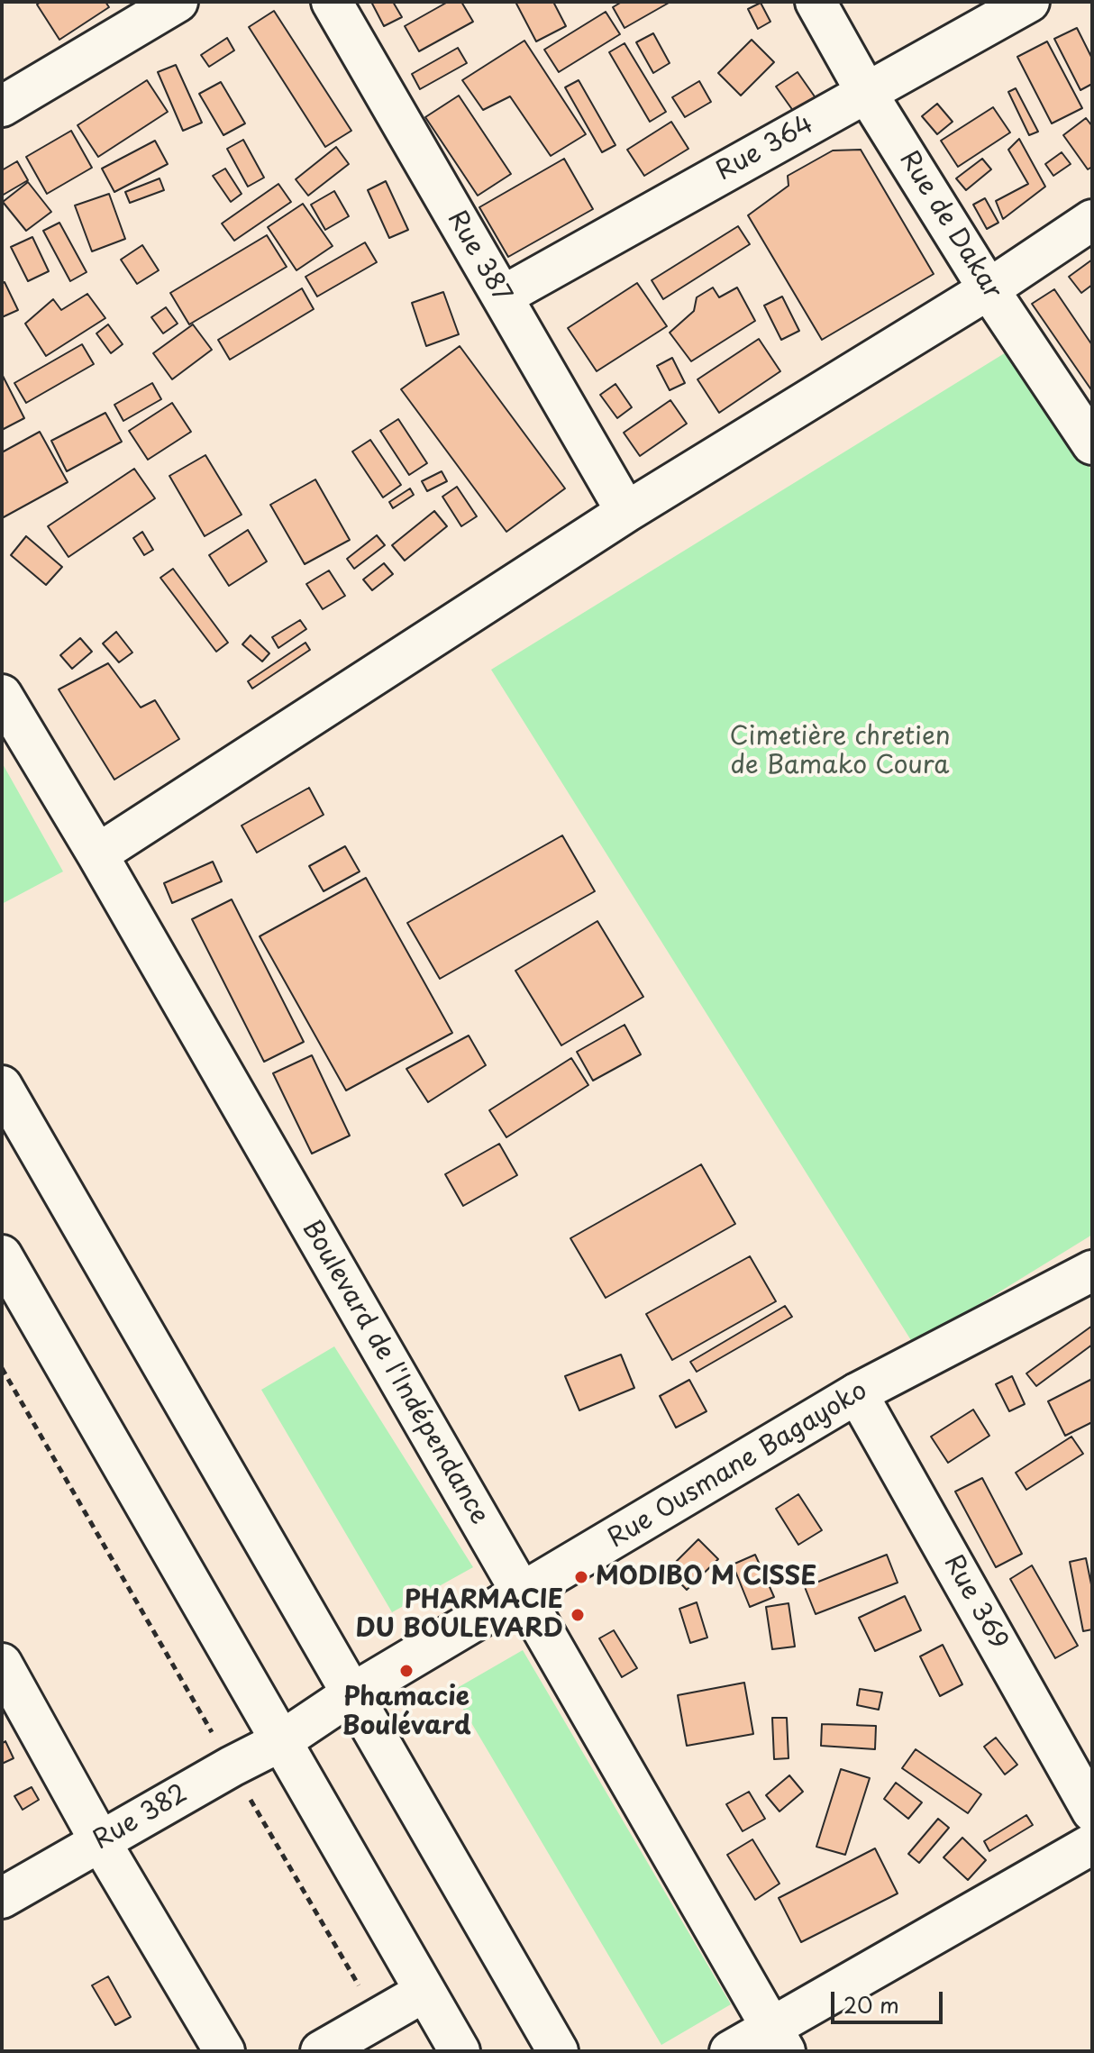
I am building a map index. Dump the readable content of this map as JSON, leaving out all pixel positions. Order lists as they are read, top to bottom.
{
  "streets": {
    "main road": [
      "Rue 364",
      "Rue de Dakar",
      "Rue 387",
      "Boulevard de l'Indépendance",
      "Rue Ousmane Bagayoko",
      "Rue 369",
      "Rue 382"
    ]
  },
  "crossings": [
    ["Rue 364", "Rue de Dakar"],
    ["Rue 364", "Rue 387"],
    ["Boulevard de l'Indépendance", "Rue Ousmane Bagayoko"],
    ["Rue Ousmane Bagayoko", "Rue 369"],
    ["Rue Ousmane Bagayoko", "Rue 382"]
  ],
  "parks": ["Cimetière chretien de Bamako Coura"],
  "places": ["MODIBO M CISSE", "PHARMACIE DU BOULEVARD", "Phamacie Boulévard"],
  "scale_bar": "20 m"
}
